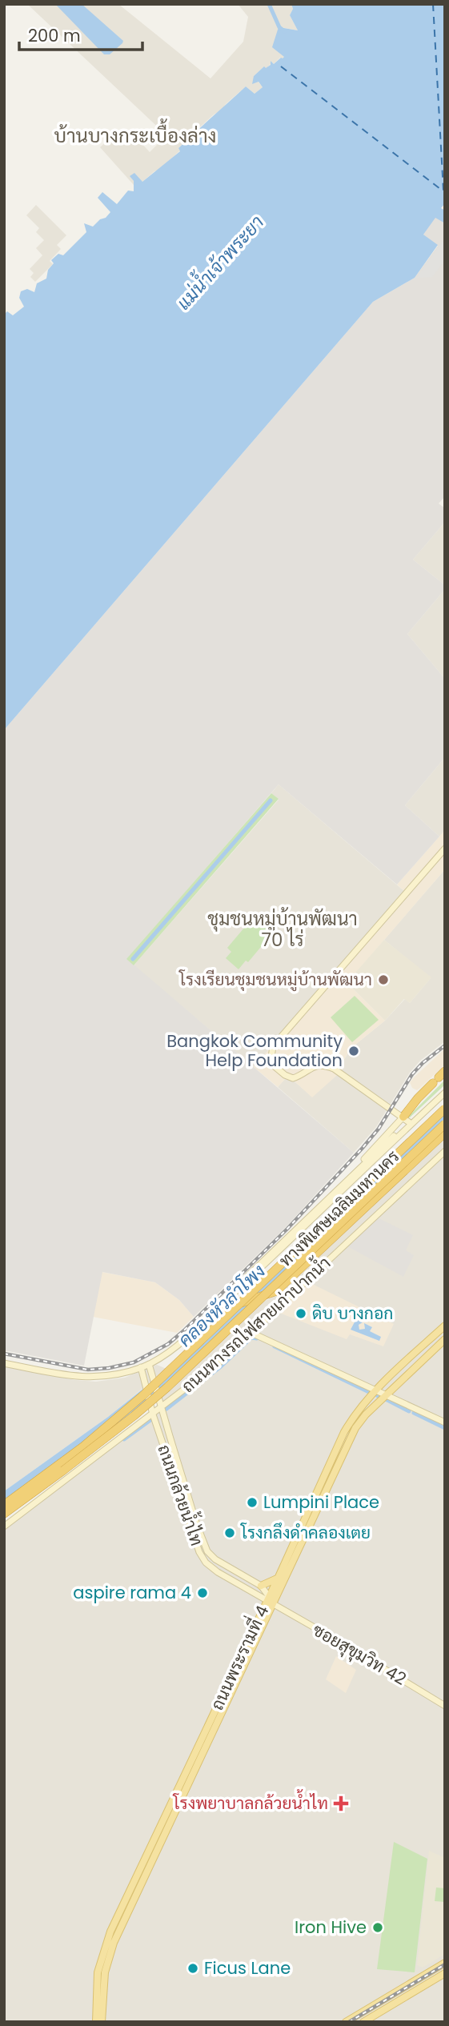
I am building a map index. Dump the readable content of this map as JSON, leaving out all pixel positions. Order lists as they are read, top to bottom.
{
  "streets": {
    "highway": ["ทางพิเศษเฉลิมมหานคร"],
    "main road": [
      "ถนนทางรถไฟสายเก่าปากน้ำ",
      "ถนนกล้วยน้ำไท",
      "ซอยสุขุมวิท 42",
      "ถนนพระรามที่ 4"
    ]
  },
  "crossings": [
    ["ถนนทางรถไฟสายเก่าปากน้ำ", "ถนนกล้วยน้ำไท"],
    ["ถนนกล้วยน้ำไท", "ซอยสุขุมวิท 42"],
    ["ถนนกล้วยน้ำไท", "ถนนพระรามที่ 4"],
    ["ซอยสุขุมวิท 42", "ถนนพระรามที่ 4"]
  ],
  "districts": ["บ้านบางกระเบื้องล่าง", "ชุมชนหมู่บ้านพัฒนา 70 ไร่"],
  "water": ["แม่น้ำเจ้าพระยา", "คลองหัวลำโพง"],
  "places": {
    "other": [
      "โรงเรียนชุมชนหมู่บ้านพัฒนา",
      "Bangkok Community Help Foundation",
      "ดิบ บางกอก",
      "Lumpini Place",
      "โรงกลึงดำคลองเตย",
      "aspire rama 4",
      "Iron Hive",
      "Ficus Lane"
    ],
    "health": ["โรงพยาบาลกล้วยน้ำไท"]
  },
  "scale_bar": "200 m"
}
